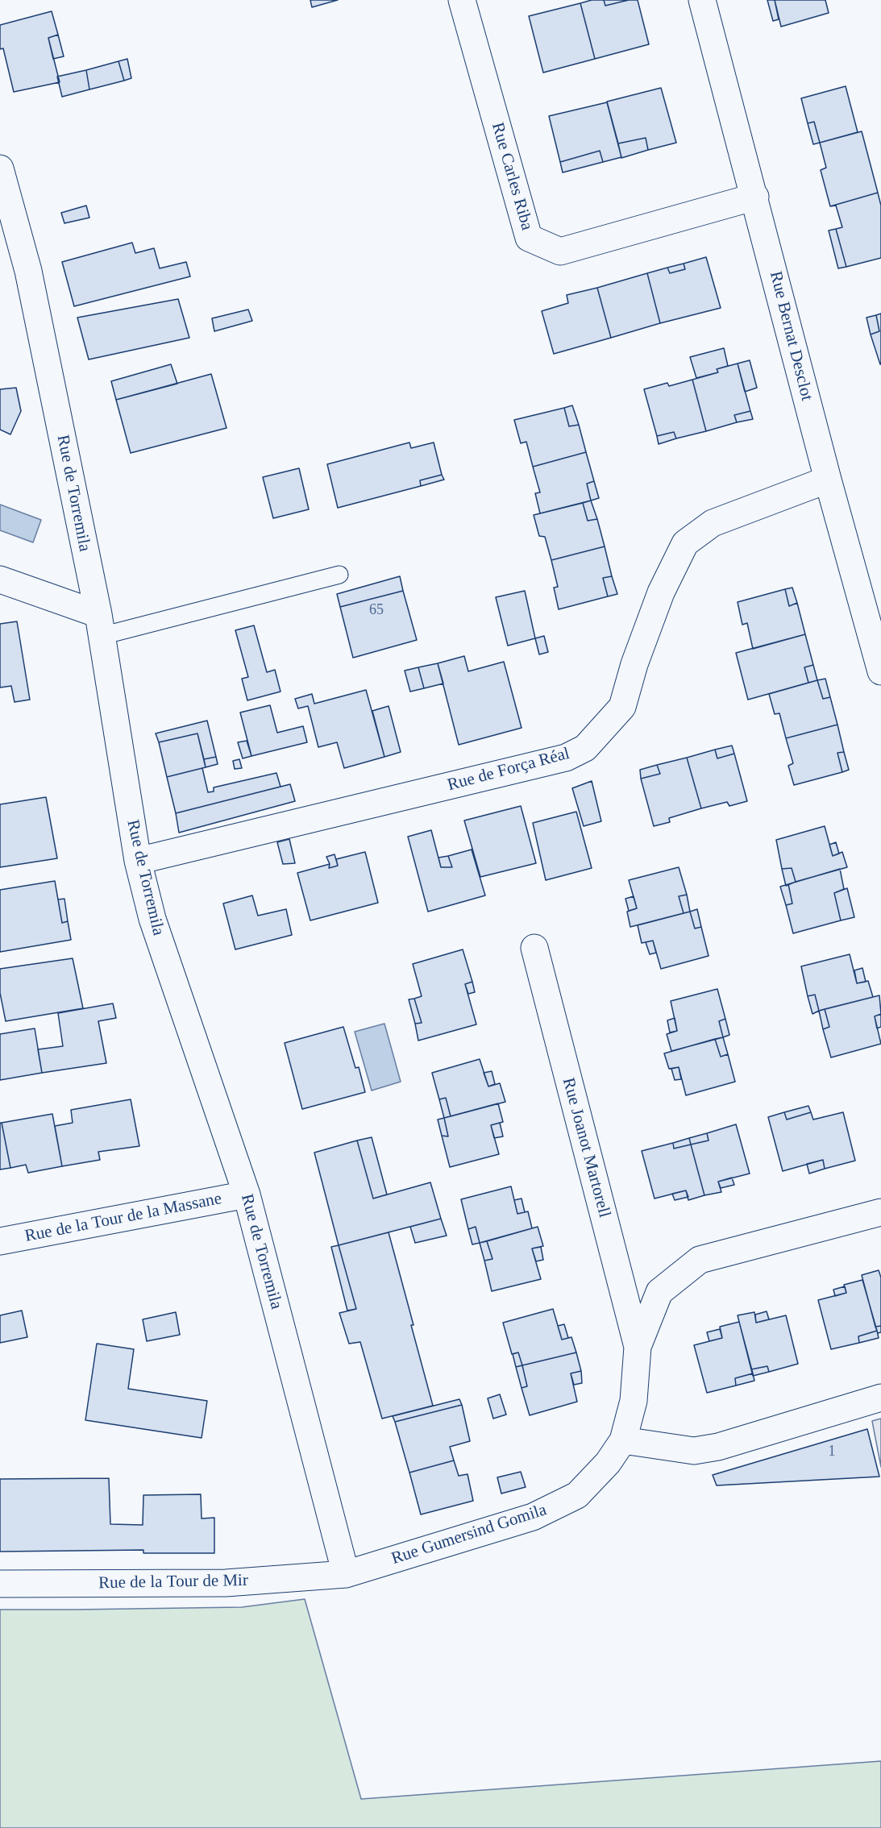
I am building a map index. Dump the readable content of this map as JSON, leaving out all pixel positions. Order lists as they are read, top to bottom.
{
  "streets": {
    "street": [
      "Rue Carles Riba",
      "Rue Bernat Desclot",
      "Rue de Torremila",
      "Rue de Força Réal",
      "Rue Joanot Martorell",
      "Rue de la Tour de la Massane",
      "Rue Gumersind Gomila",
      "Rue de la Tour de Mir"
    ]
  },
  "crossings": [
    ["Rue Carles Riba", "Rue Bernat Desclot"],
    ["Rue Bernat Desclot", "Rue de Força Réal"],
    ["Rue de Torremila", "Rue de Força Réal"],
    ["Rue de Torremila", "Rue de la Tour de la Massane"],
    ["Rue de Torremila", "Rue Gumersind Gomila"],
    ["Rue de Torremila", "Rue de la Tour de Mir"],
    ["Rue Joanot Martorell", "Rue Gumersind Gomila"],
    ["Rue Gumersind Gomila", "Rue de la Tour de Mir"]
  ],
  "house_numbers": ["65", "1"]
}
